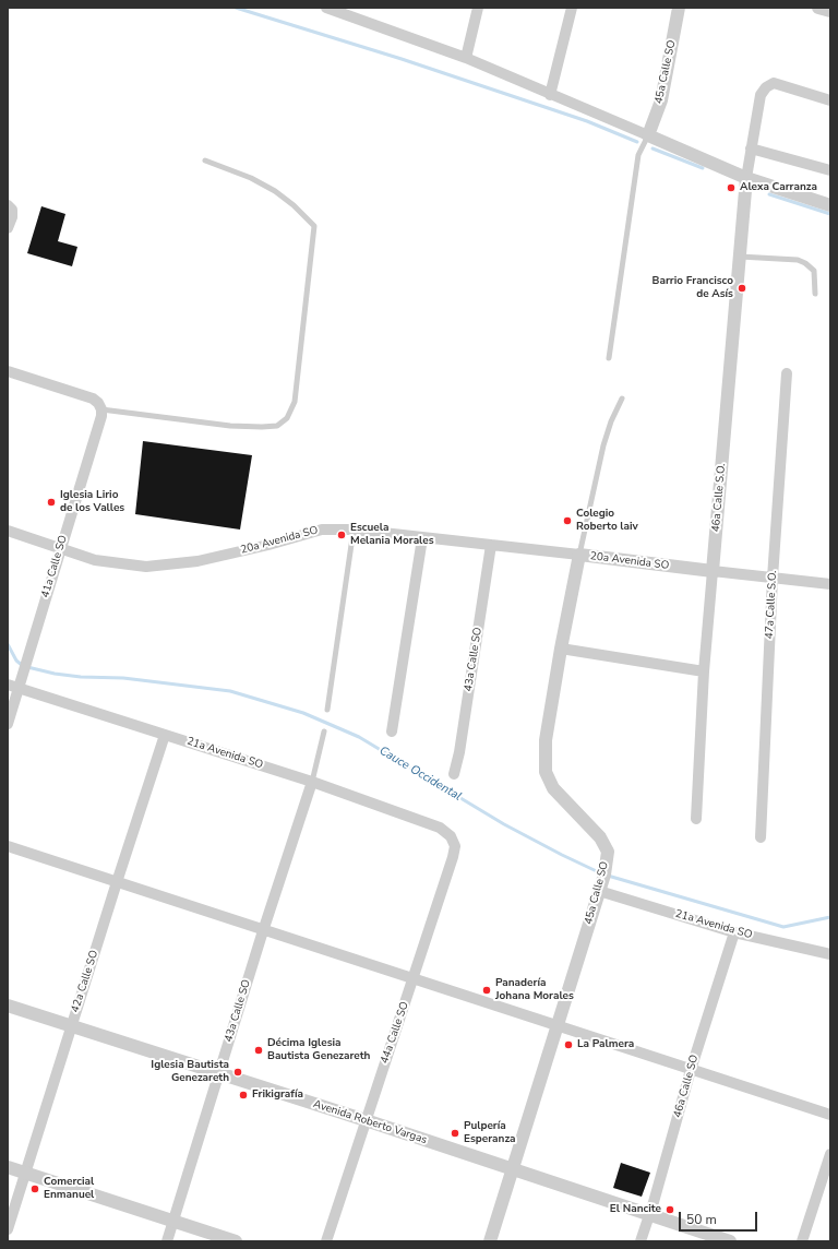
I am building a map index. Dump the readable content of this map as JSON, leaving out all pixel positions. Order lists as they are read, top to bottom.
{
  "streets": {
    "street": [
      "45a Calle SO",
      "46a Calle S.O.",
      "20a Avenida SO",
      "41a Calle SO",
      "47a Calle S.O.",
      "43a Calle SO",
      "21a Avenida SO",
      "42a Calle SO",
      "44a Calle SO",
      "46a Calle SO",
      "Avenida Roberto Vargas"
    ]
  },
  "crossings": [
    ["45a Calle SO", "20a Avenida SO"],
    ["45a Calle SO", "21a Avenida SO"],
    ["45a Calle SO", "Avenida Roberto Vargas"],
    ["46a Calle S.O.", "20a Avenida SO"],
    ["20a Avenida SO", "41a Calle SO"],
    ["20a Avenida SO", "43a Calle SO"],
    ["41a Calle SO", "21a Avenida SO"],
    ["43a Calle SO", "21a Avenida SO"],
    ["43a Calle SO", "Avenida Roberto Vargas"],
    ["21a Avenida SO", "42a Calle SO"],
    ["21a Avenida SO", "44a Calle SO"],
    ["21a Avenida SO", "46a Calle SO"],
    ["42a Calle SO", "Avenida Roberto Vargas"],
    ["44a Calle SO", "Avenida Roberto Vargas"],
    ["46a Calle SO", "Avenida Roberto Vargas"]
  ],
  "water": ["Cauce Occidental"],
  "places": [
    "Alexa Carranza",
    "Barrio Francisco de Asís",
    "Iglesia Lirio de los Valles",
    "Colegio Roberto laiv",
    "Escuela Melania Morales",
    "Panadería Johana Morales",
    "La Palmera",
    "Décima Iglesia Bautista Genezareth",
    "Iglesia Bautista Genezareth",
    "Frikigrafía",
    "Pulpería Esperanza",
    "Comercial Enmanuel",
    "El Nancite"
  ],
  "scale_bar": "50 m"
}
